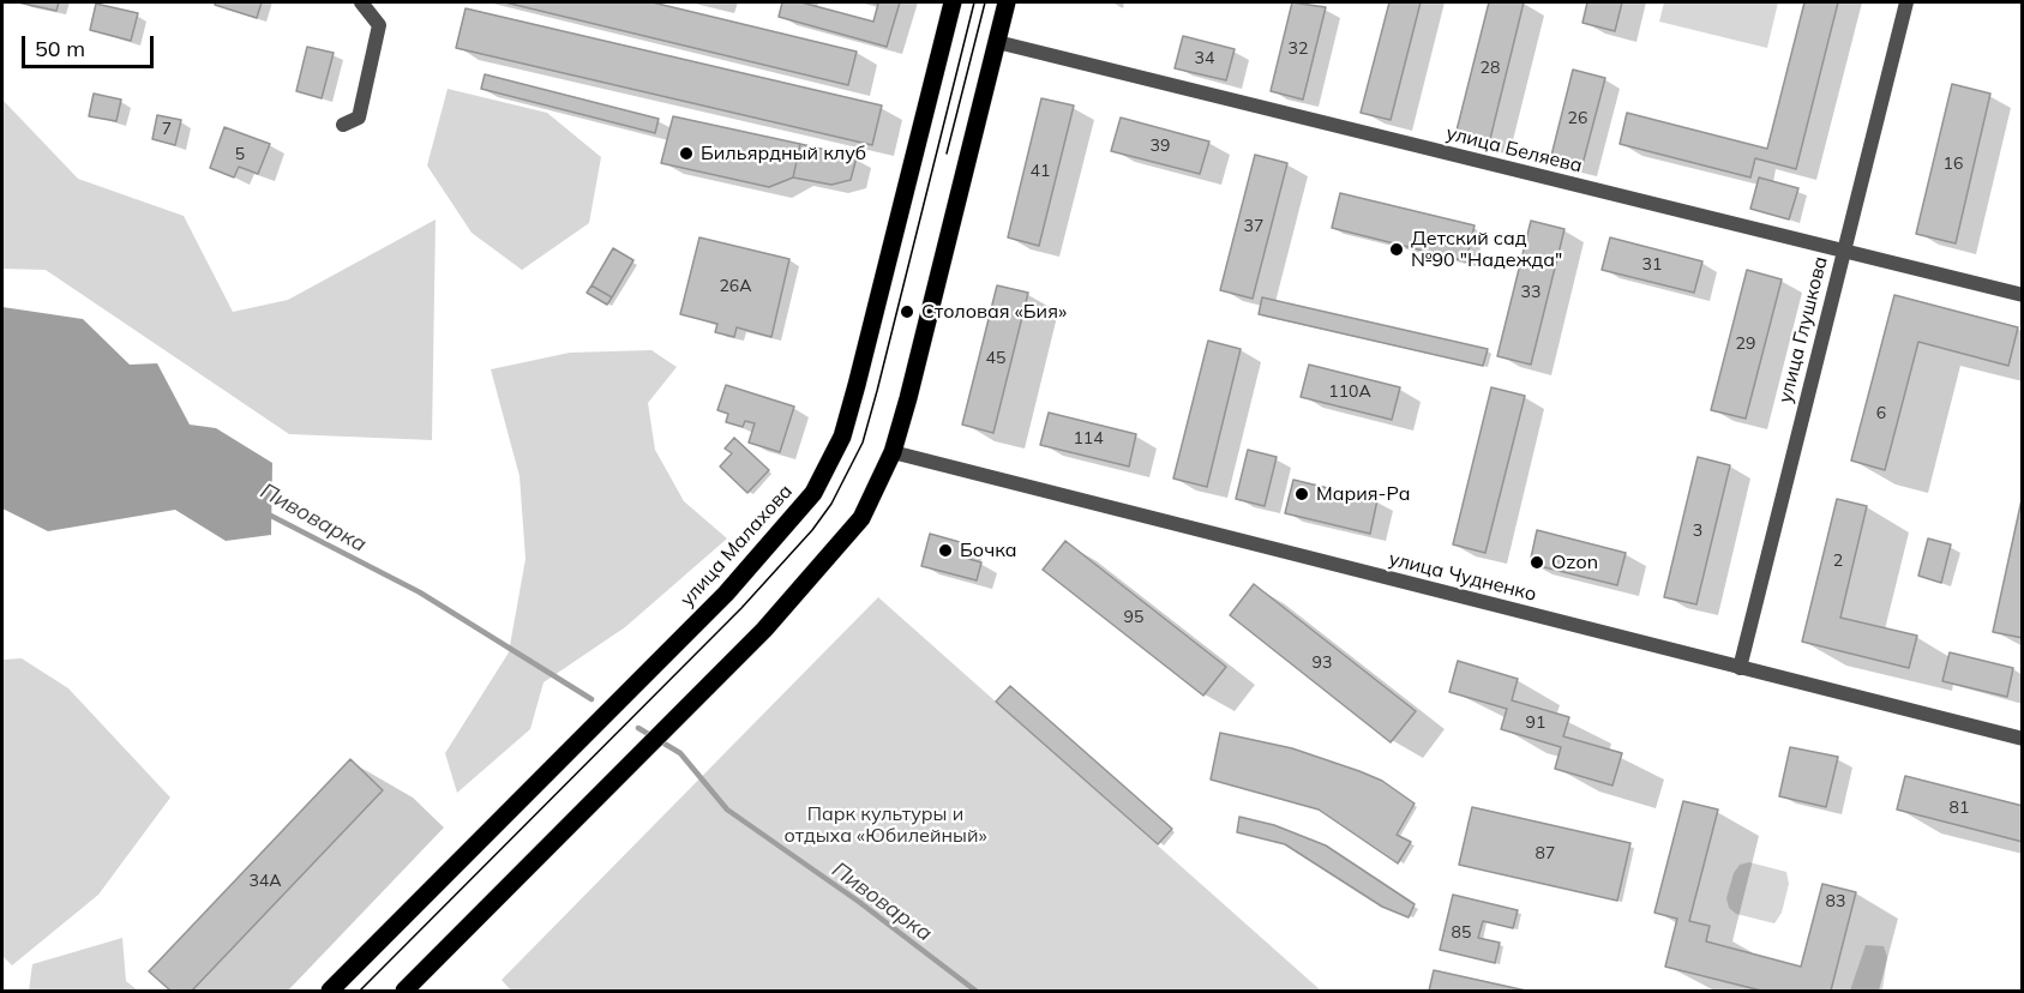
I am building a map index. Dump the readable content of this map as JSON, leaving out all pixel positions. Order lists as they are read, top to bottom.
{
  "streets": {
    "main road": ["улица Малахова"],
    "street": ["улица Беляева", "улица Глушкова", "улица Чудненко"]
  },
  "crossings": [
    ["улица Беляева", "улица Глушкова"],
    ["улица Глушкова", "улица Чудненко"]
  ],
  "water": ["Пивоварка"],
  "parks": ["Парк культуры и отдыха «Юбилейный»"],
  "places": [
    "Бильярдный клуб",
    "Детский сад №90 \"Надежда\"",
    "Столовая «Бия»",
    "Мария-Ра",
    "Бочка",
    "Ozon"
  ],
  "house_numbers": [
    "32",
    "34",
    "28",
    "26",
    "7",
    "39",
    "5",
    "16",
    "41",
    "37",
    "31",
    "26А",
    "33",
    "29",
    "45",
    "110А",
    "6",
    "114",
    "3",
    "2",
    "95",
    "93",
    "91",
    "81",
    "87",
    "34А",
    "83",
    "85"
  ],
  "scale_bar": "50 m"
}
